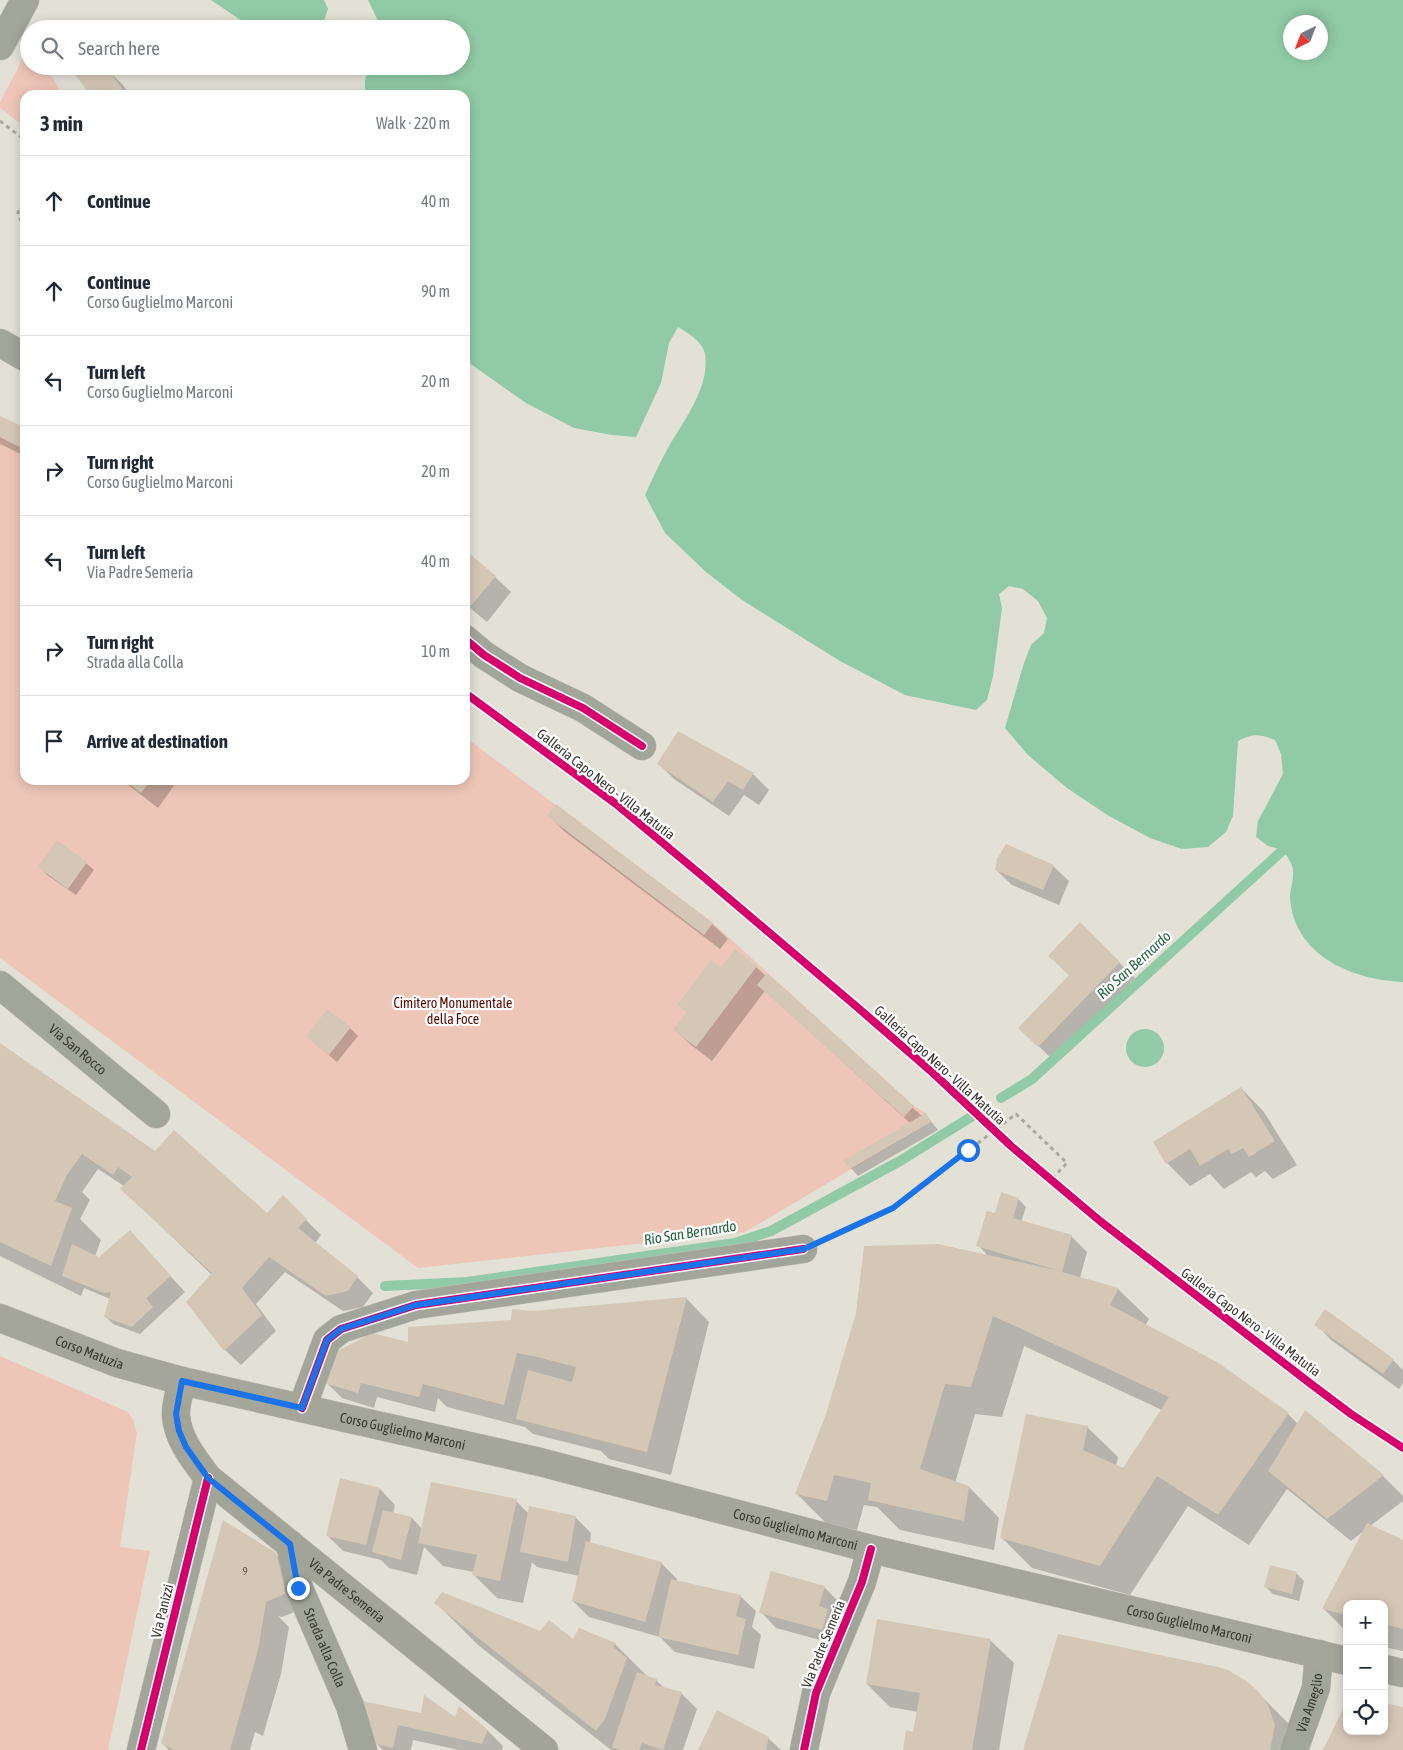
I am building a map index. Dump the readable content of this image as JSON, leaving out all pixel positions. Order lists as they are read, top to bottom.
{
  "streets": {
    "main road": ["Corso Matuzia", "Corso Guglielmo Marconi", "Via Padre Semeria"],
    "street": [
      "Via San Rocco",
      "Via Panizzi",
      "Strada alla Colla",
      "Via Ameglio"
    ],
    "cycle path": ["Galleria Capo Nero - Villa Matutia"]
  },
  "crossings": [
    ["Corso Matuzia", "Corso Guglielmo Marconi"],
    ["Corso Matuzia", "Via Padre Semeria"],
    ["Corso Guglielmo Marconi", "Via Padre Semeria"],
    ["Corso Guglielmo Marconi", "Via Ameglio"],
    ["Via Padre Semeria", "Via Panizzi"],
    ["Via Padre Semeria", "Strada alla Colla"]
  ],
  "water": ["Rio San Bernardo"],
  "parks": ["Cimitero Monumentale della Foce"],
  "house_numbers": ["9"],
  "north": "bottom left",
  "page": {
    "search": "Search here",
    "heading": ["3 min", "Walk · 220 m"],
    "list": [
      ["Continue", "40 m"],
      ["Continue", "Corso Guglielmo Marconi", "90 m"],
      ["Turn left", "Corso Guglielmo Marconi", "20 m"],
      ["Turn right", "Corso Guglielmo Marconi", "20 m"],
      ["Turn left", "Via Padre Semeria", "40 m"],
      ["Turn right", "Strada alla Colla", "10 m"],
      "Arrive at destination"
    ],
    "map_buttons": ["+", "−"]
  }
}
